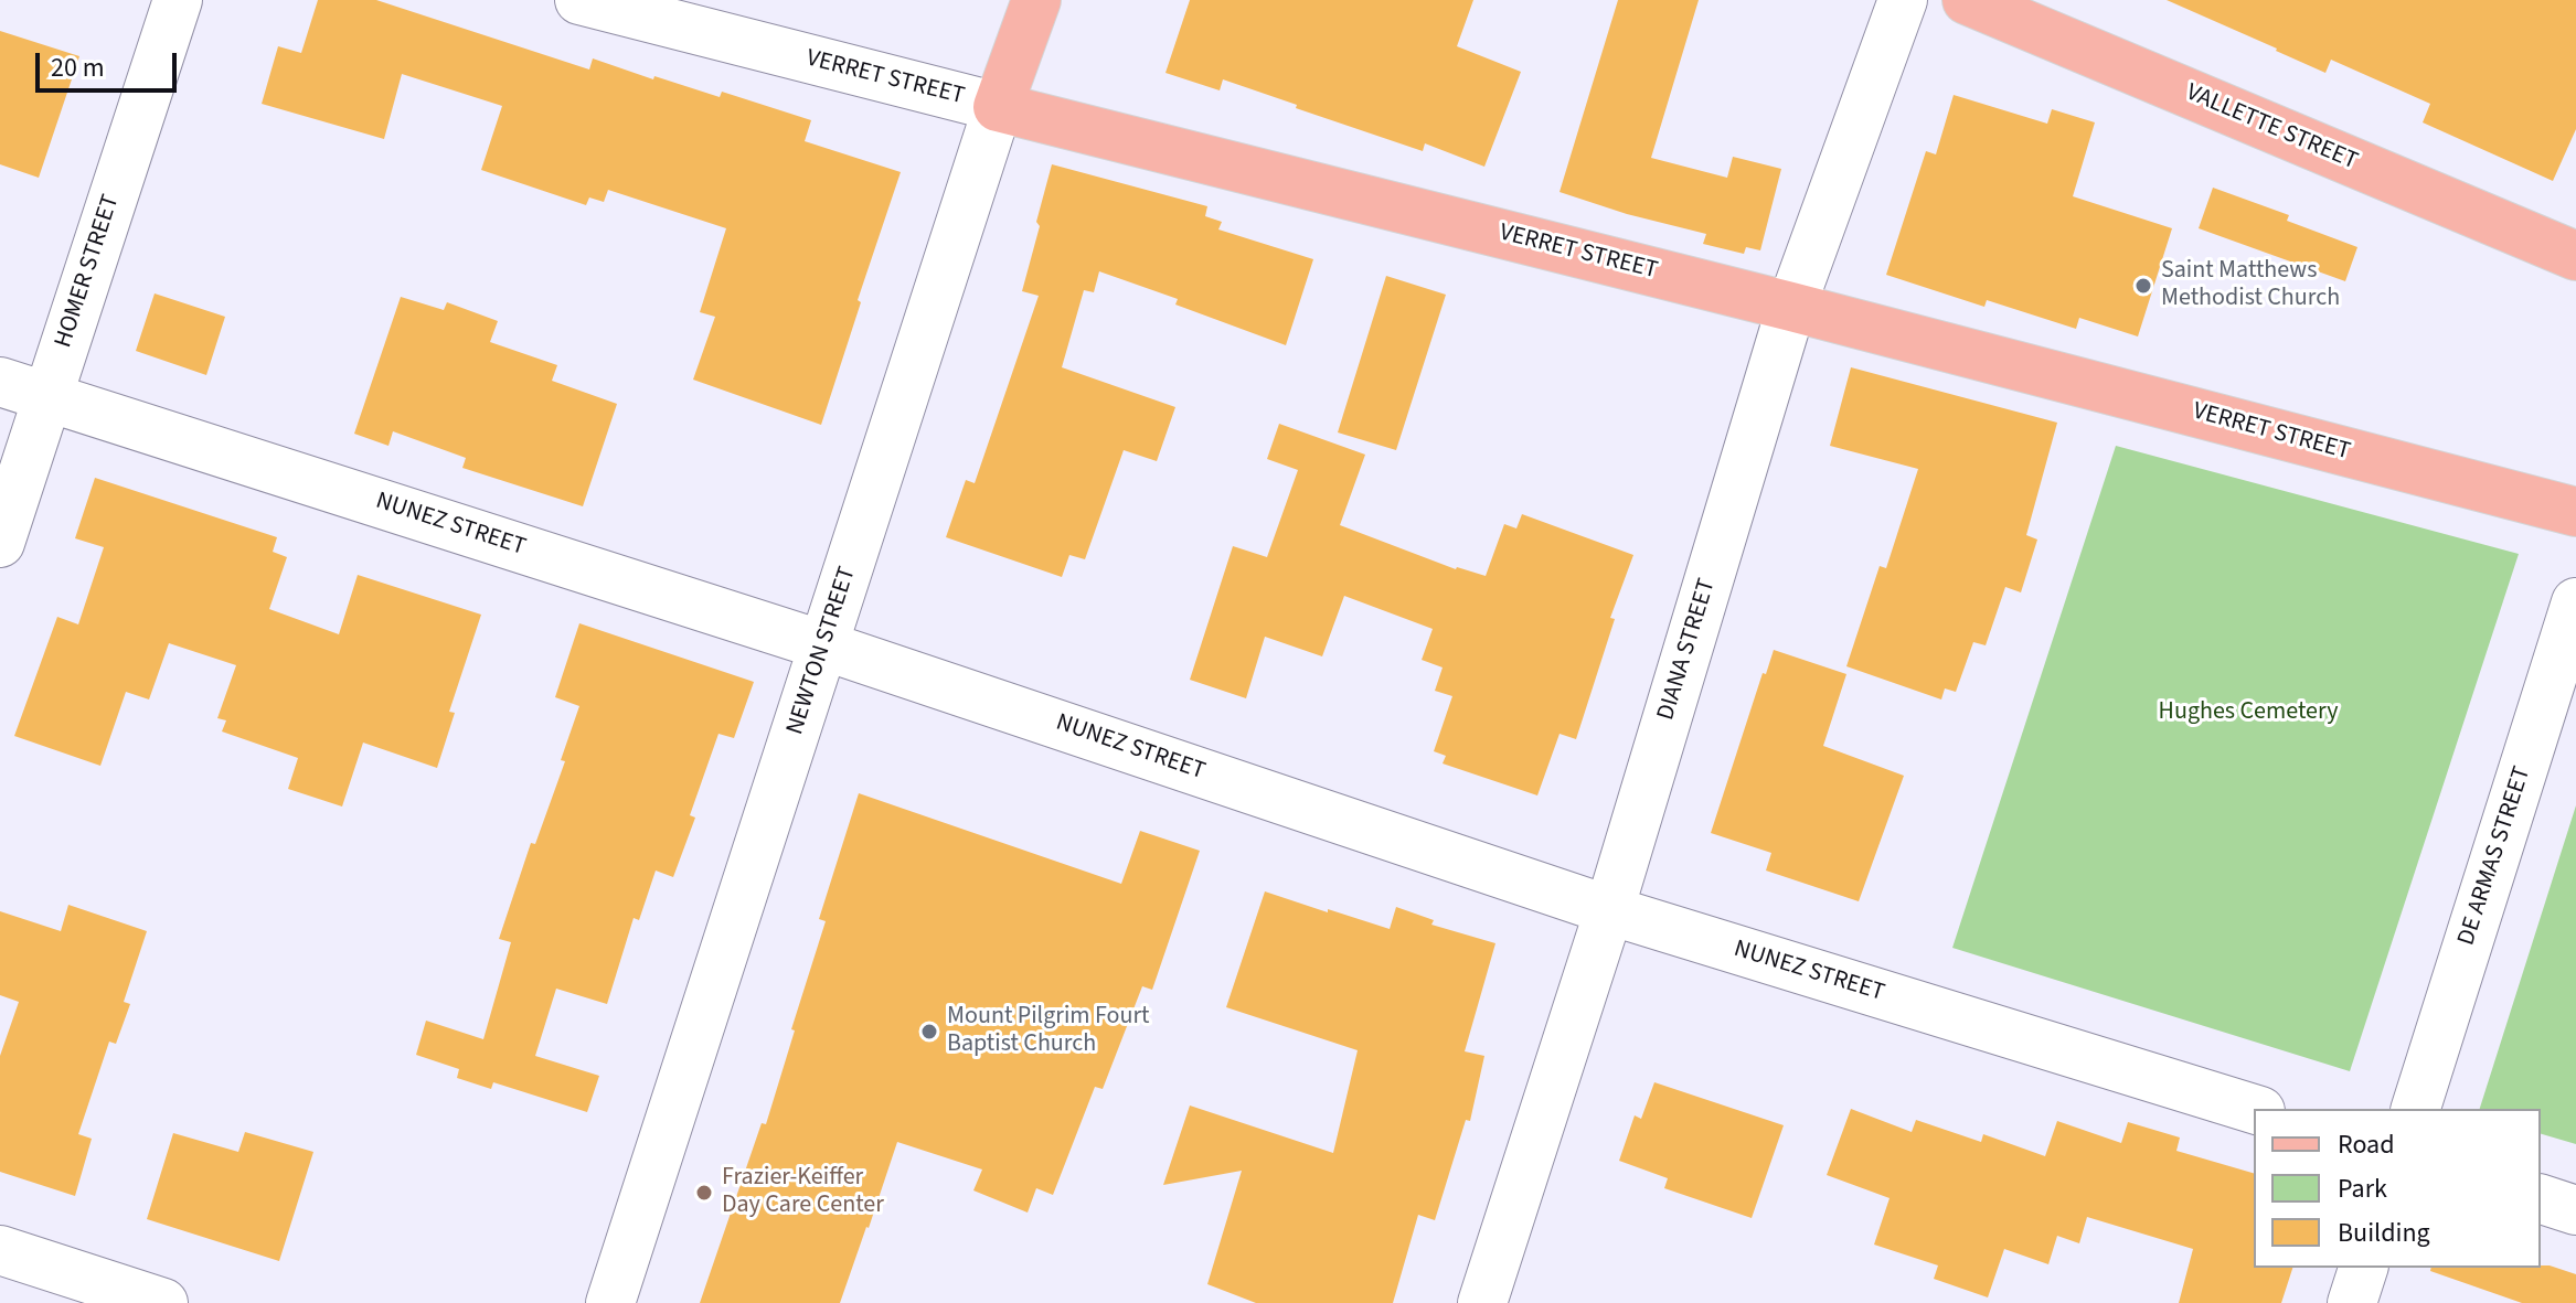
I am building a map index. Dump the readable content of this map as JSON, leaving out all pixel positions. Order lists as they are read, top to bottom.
{
  "streets": {
    "main road": ["VERRET STREET", "VALLETTE STREET", "NEWTON STREET"],
    "street": [
      "HOMER STREET",
      "NUNEZ STREET",
      "DIANA STREET",
      "DE ARMAS STREET"
    ]
  },
  "crossings": [
    ["VERRET STREET", "DIANA STREET"],
    ["VERRET STREET", "NEWTON STREET"],
    ["HOMER STREET", "NUNEZ STREET"],
    ["NUNEZ STREET", "DIANA STREET"],
    ["NUNEZ STREET", "NEWTON STREET"]
  ],
  "parks": ["Hughes Cemetery"],
  "places": ["Saint Matthews Methodist Church", "Mount Pilgrim Fourt Baptist Church", "Frazier-Keiffer Day Care Center"],
  "legend": ["Road", "Park", "Building"],
  "scale_bar": "20 m"
}
